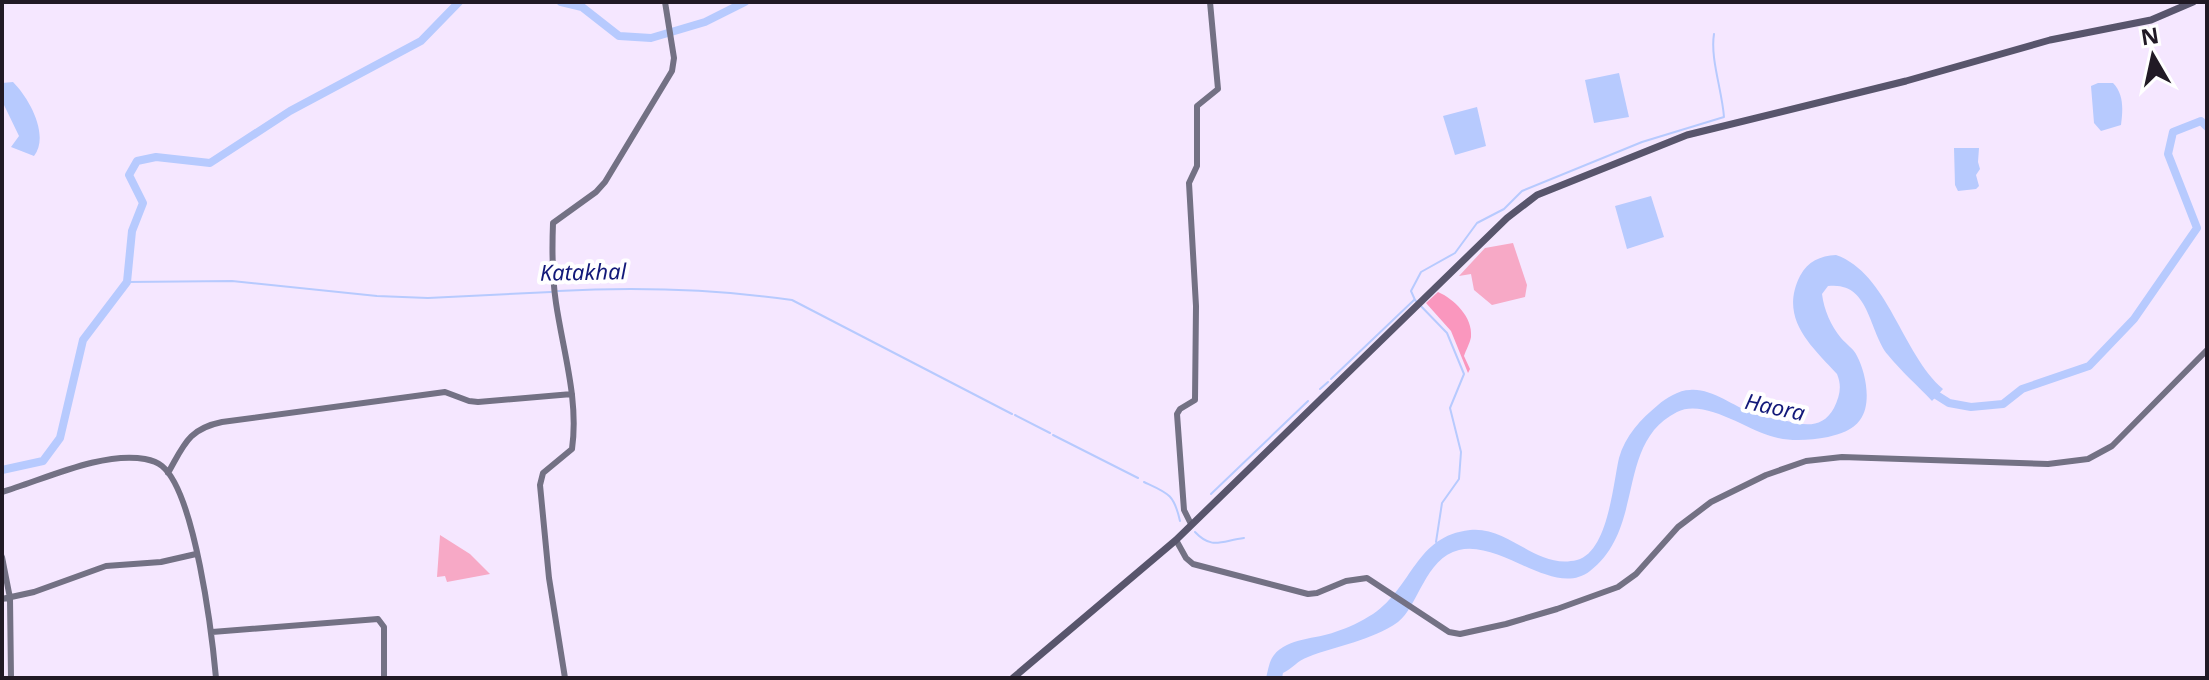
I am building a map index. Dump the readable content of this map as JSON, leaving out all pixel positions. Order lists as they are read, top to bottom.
{
  "water": ["Katakhal", "Haora"],
  "north": "top"
}
